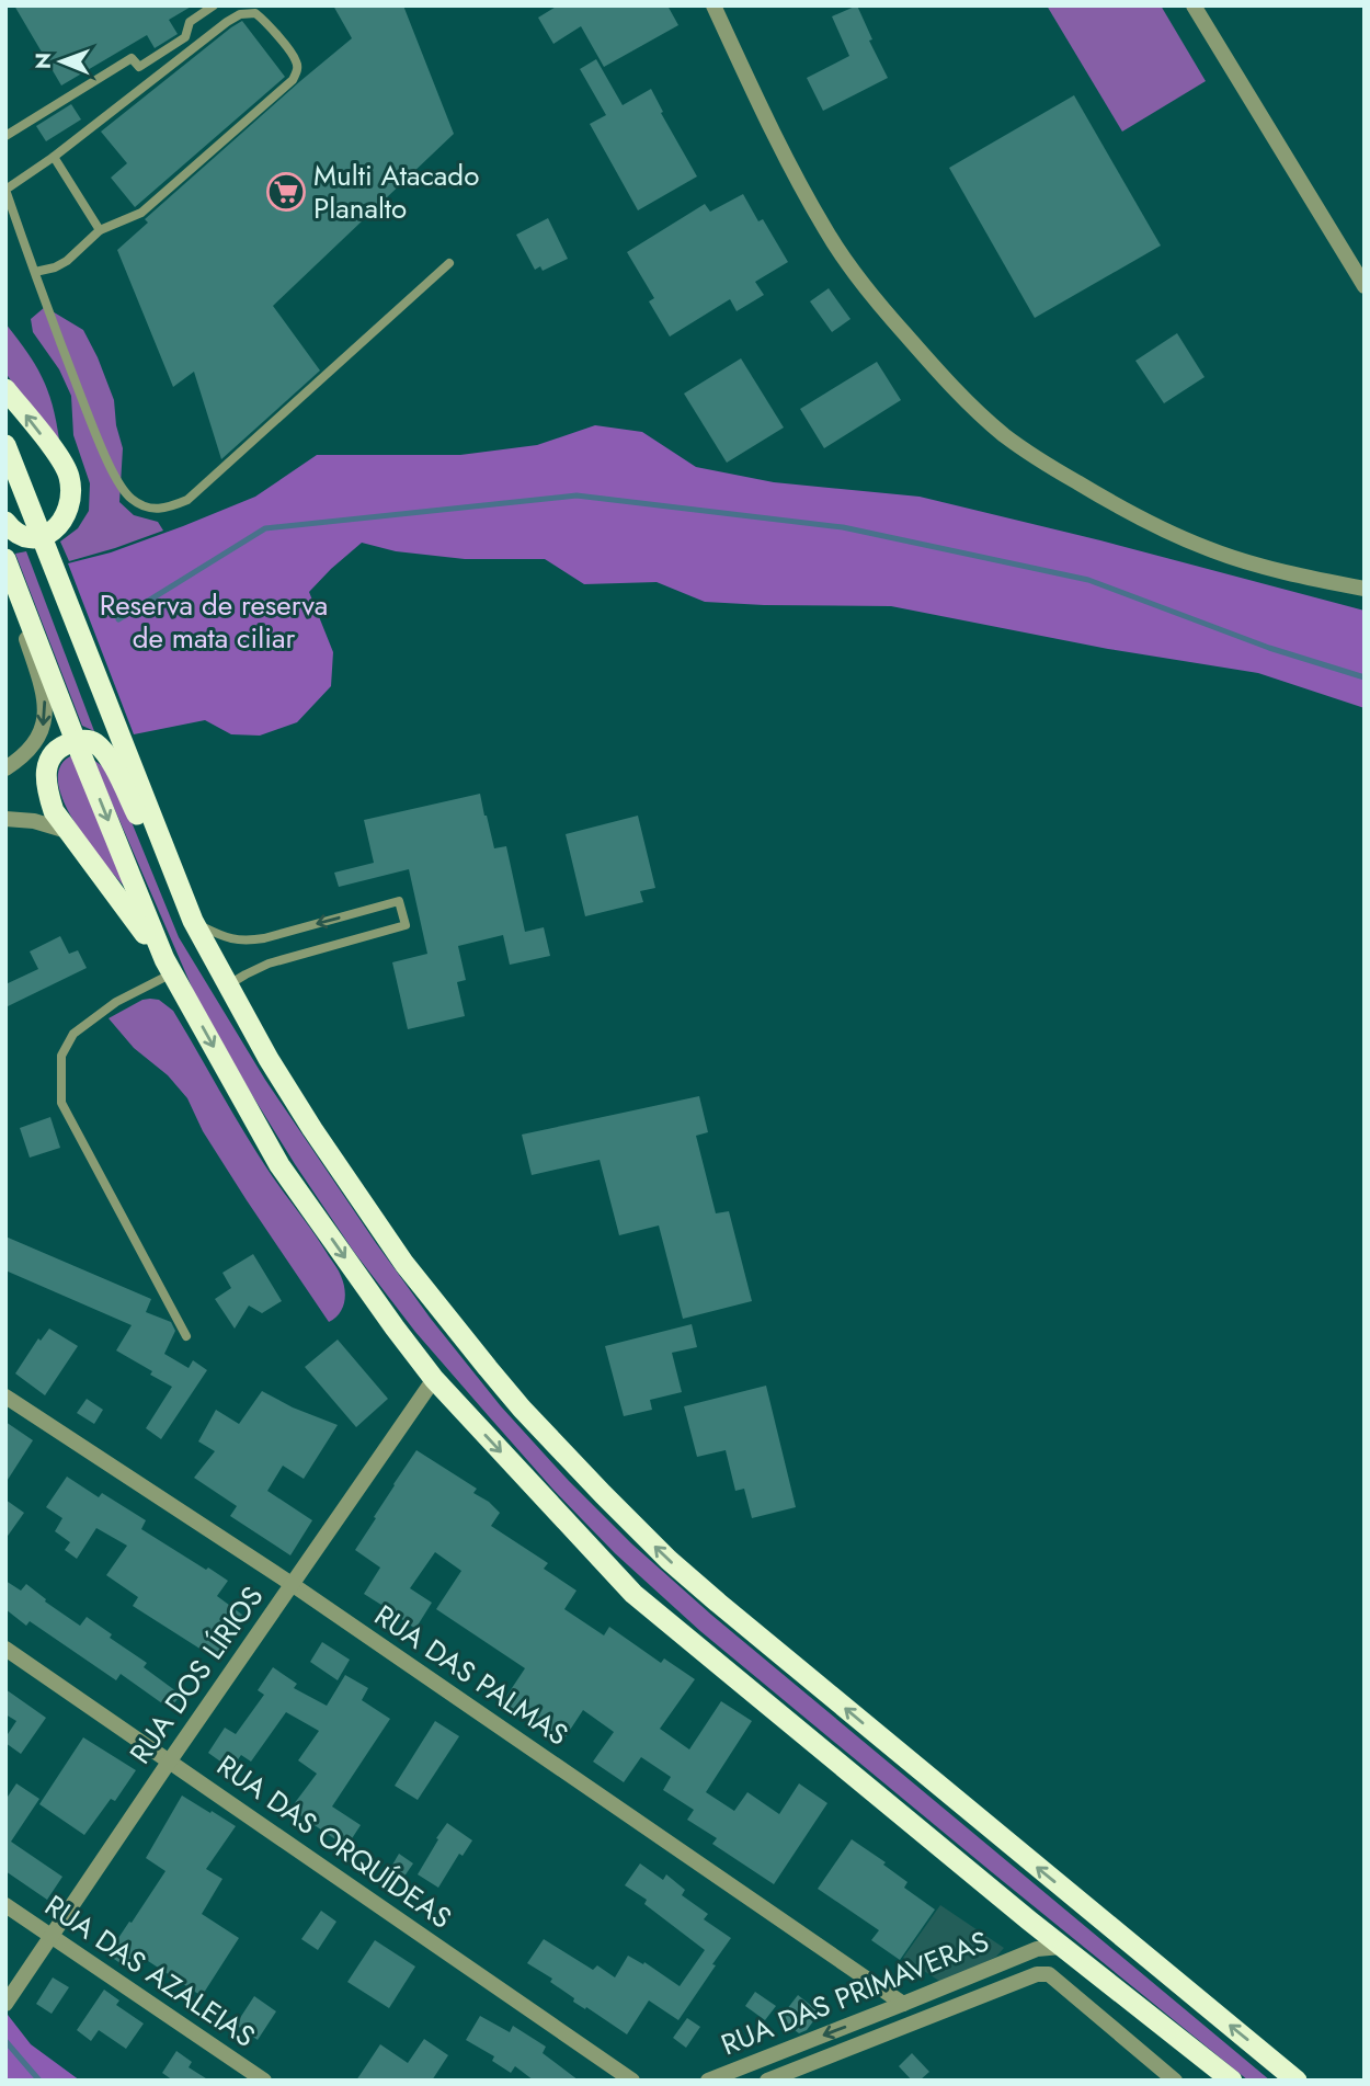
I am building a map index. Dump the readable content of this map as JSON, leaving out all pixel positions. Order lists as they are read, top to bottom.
{
  "streets": {
    "street": [
      "RUA DOS LÍRIOS",
      "RUA DAS PALMAS",
      "RUA DAS ORQUÍDEAS",
      "RUA DAS AZALEIAS",
      "RUA DAS PRIMAVERAS"
    ]
  },
  "crossings": [
    ["RUA DOS LÍRIOS", "RUA DAS PALMAS"],
    ["RUA DOS LÍRIOS", "RUA DAS ORQUÍDEAS"],
    ["RUA DOS LÍRIOS", "RUA DAS AZALEIAS"],
    ["RUA DAS PALMAS", "RUA DAS PRIMAVERAS"]
  ],
  "one_way": ["RUA DAS PRIMAVERAS"],
  "parks": ["Reserva de reserva de mata ciliar"],
  "places": {
    "supermarket": ["Multi Atacado Planalto"]
  },
  "north": "left"
}
